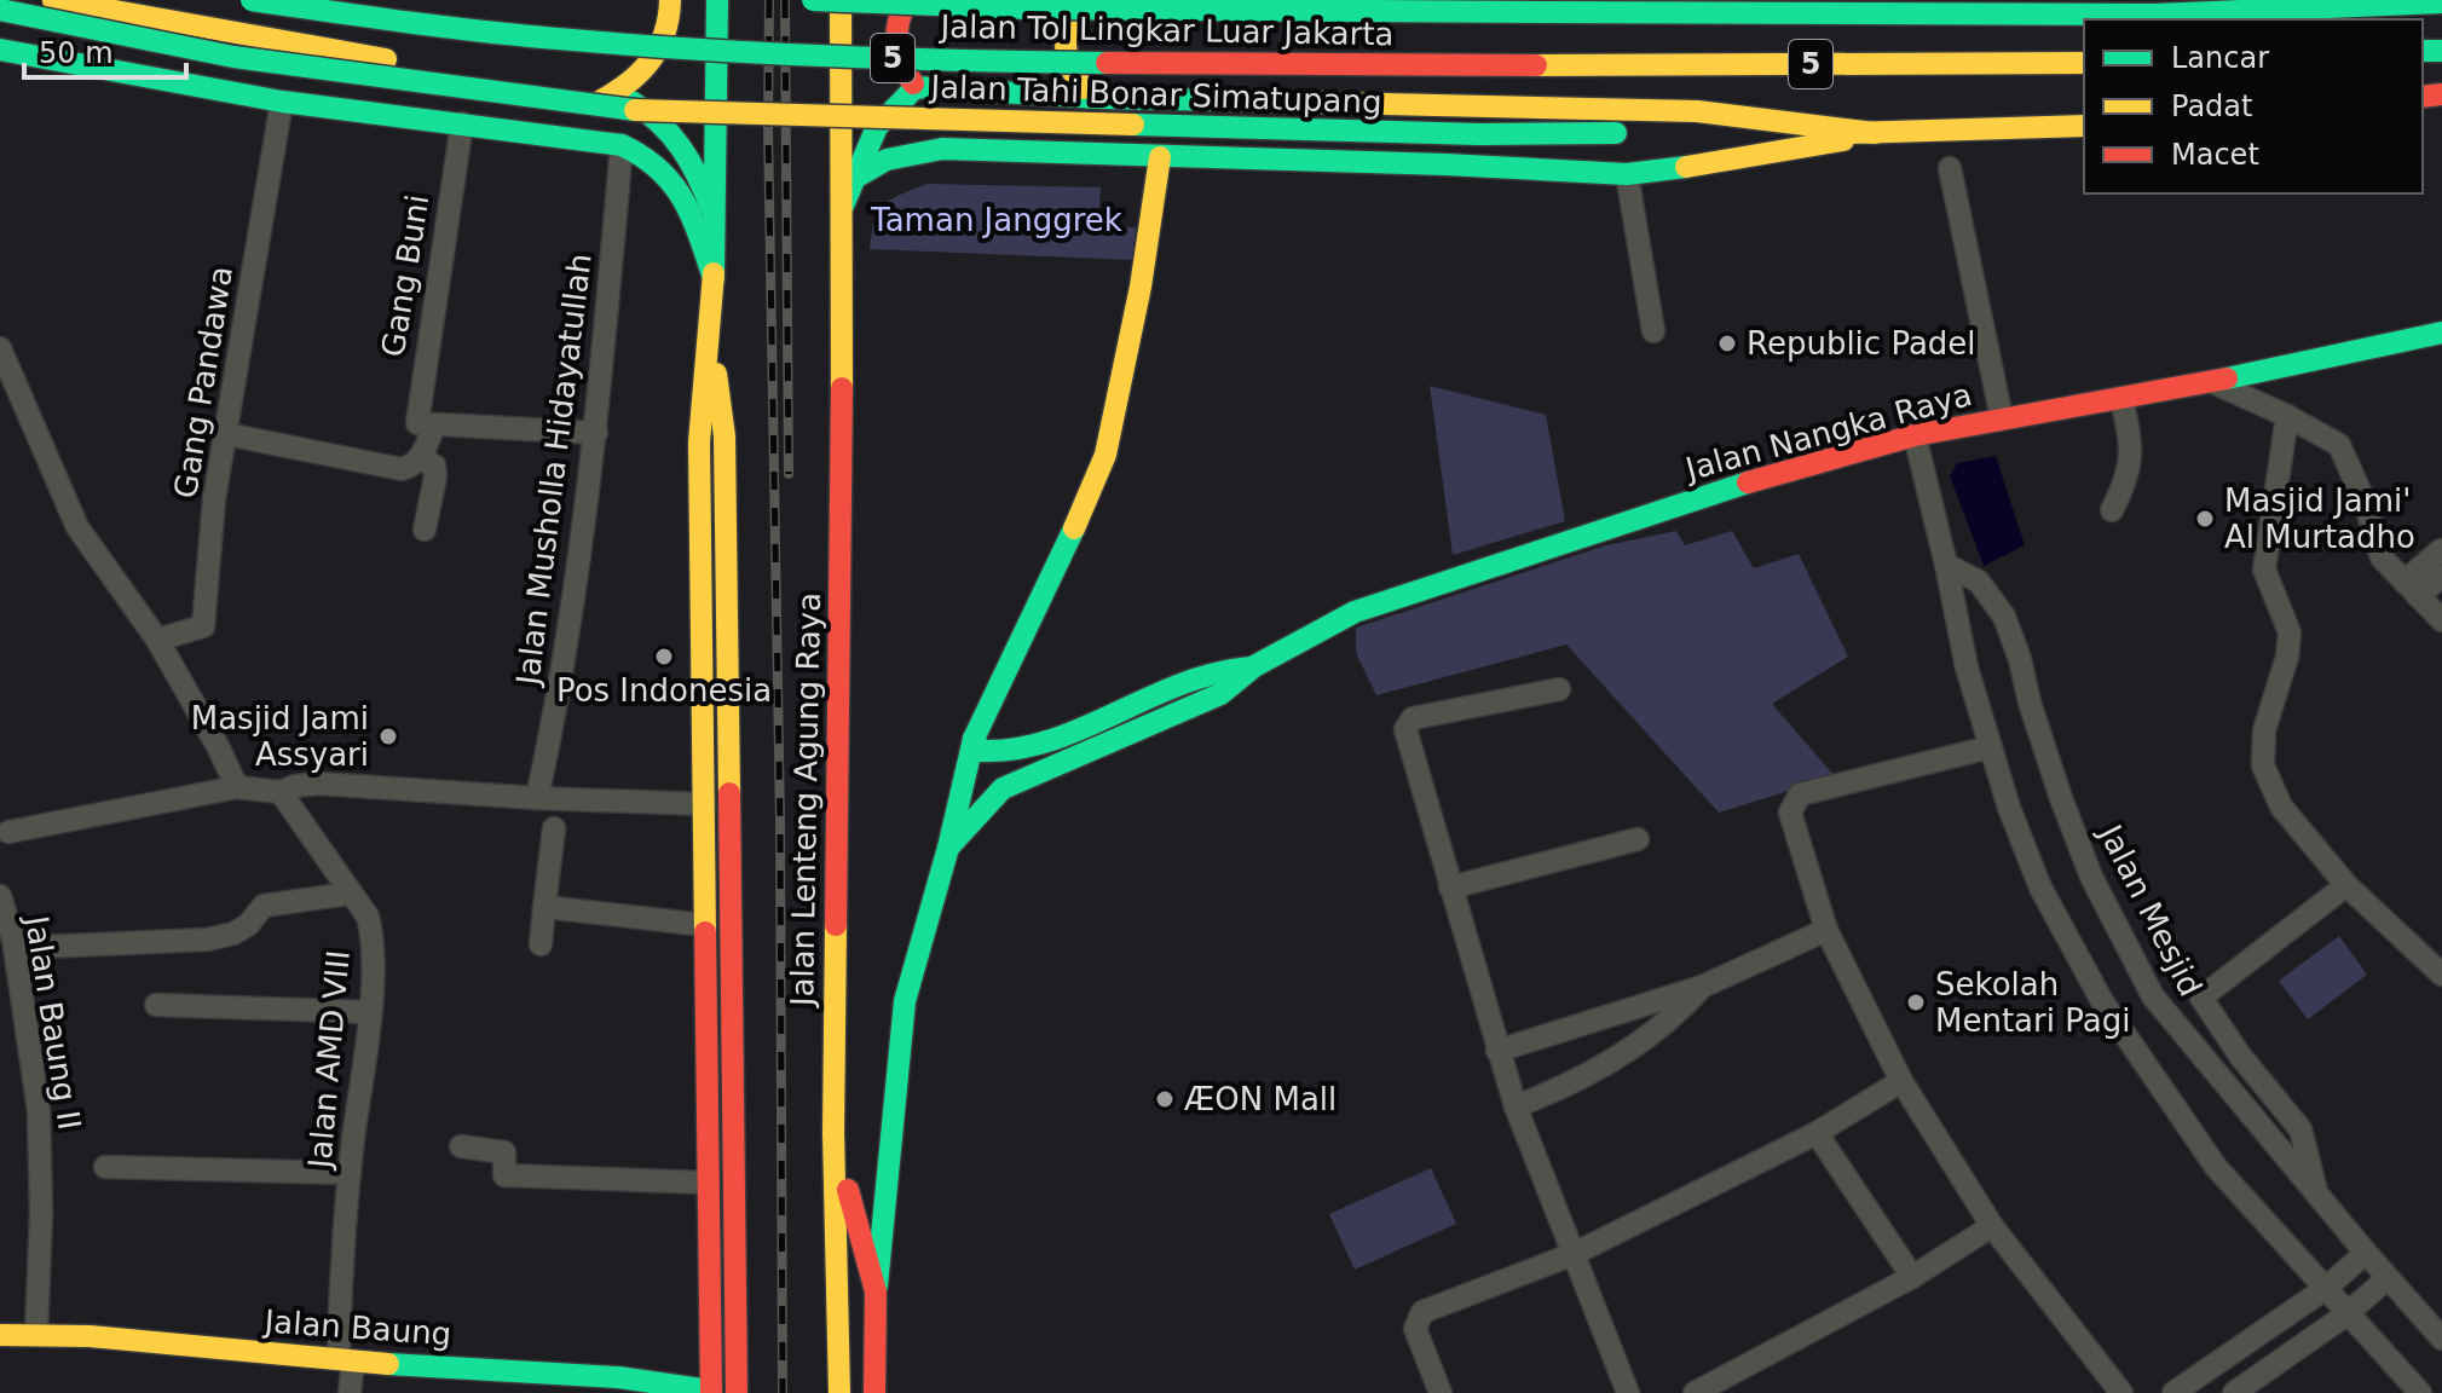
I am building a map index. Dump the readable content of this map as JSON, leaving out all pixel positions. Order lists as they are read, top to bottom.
{
  "streets": {
    "main road": [
      "Jalan Tol Lingkar Luar Jakarta",
      "5",
      "Jalan Tahi Bonar Simatupang",
      "Jalan Nangka Raya",
      "Jalan Lenteng Agung Raya",
      "Jalan Baung"
    ],
    "street": [
      "Gang Buni",
      "Gang Pandawa",
      "Jalan Musholla Hidayatullah",
      "Jalan Mesjid",
      "Jalan Baung II",
      "Jalan AMD VIII"
    ]
  },
  "crossings": [
    ["Jalan Baung II", "Jalan Baung"],
    ["Jalan AMD VIII", "Jalan Baung"]
  ],
  "parks": ["Taman Janggrek"],
  "places": [
    "Republic Padel",
    "Masjid Jami' Al Murtadho",
    "Pos Indonesia",
    "Masjid Jami Assyari",
    "Sekolah Mentari Pagi",
    "ÆON Mall"
  ],
  "legend": ["Lancar", "Padat", "Macet"],
  "scale_bar": "50 m"
}
